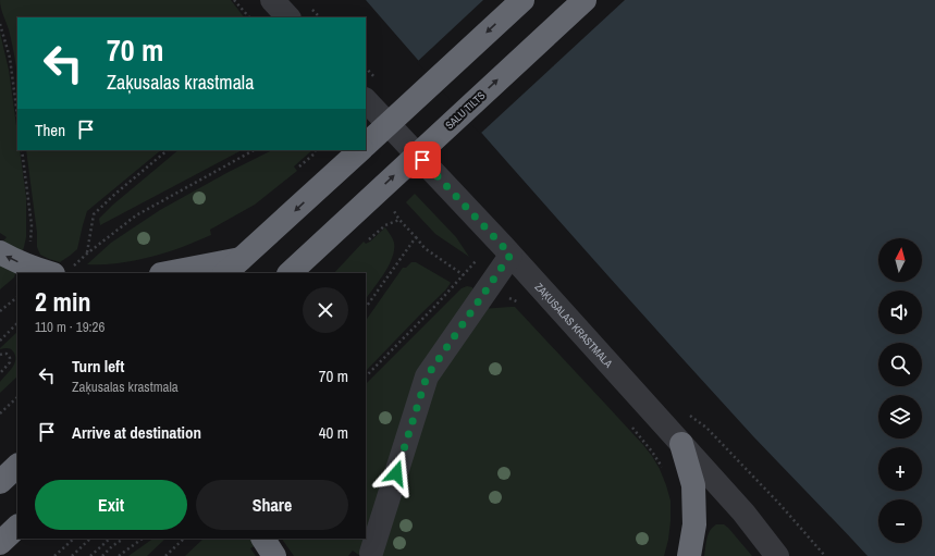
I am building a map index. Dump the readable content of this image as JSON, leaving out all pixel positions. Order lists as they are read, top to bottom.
{
  "streets": {
    "highway": ["SALU TILTS"],
    "street": ["ZAĶUSALAS KRASTMALA"]
  },
  "north": "top",
  "page": {
    "turn": ["70 m", "Zaķusalas krastmala"],
    "then": "Then",
    "map_buttons": ["+", "−"],
    "heading": ["2 min", "110 m · 19:26"],
    "list": [
      {
        "name": "Turn left",
        "note": "Zaķusalas krastmala",
        "value": "70 m"
      },
      {
        "name": "Arrive at destination",
        "value": "40 m"
      }
    ],
    "buttons": ["Exit", "Share"]
  }
}
